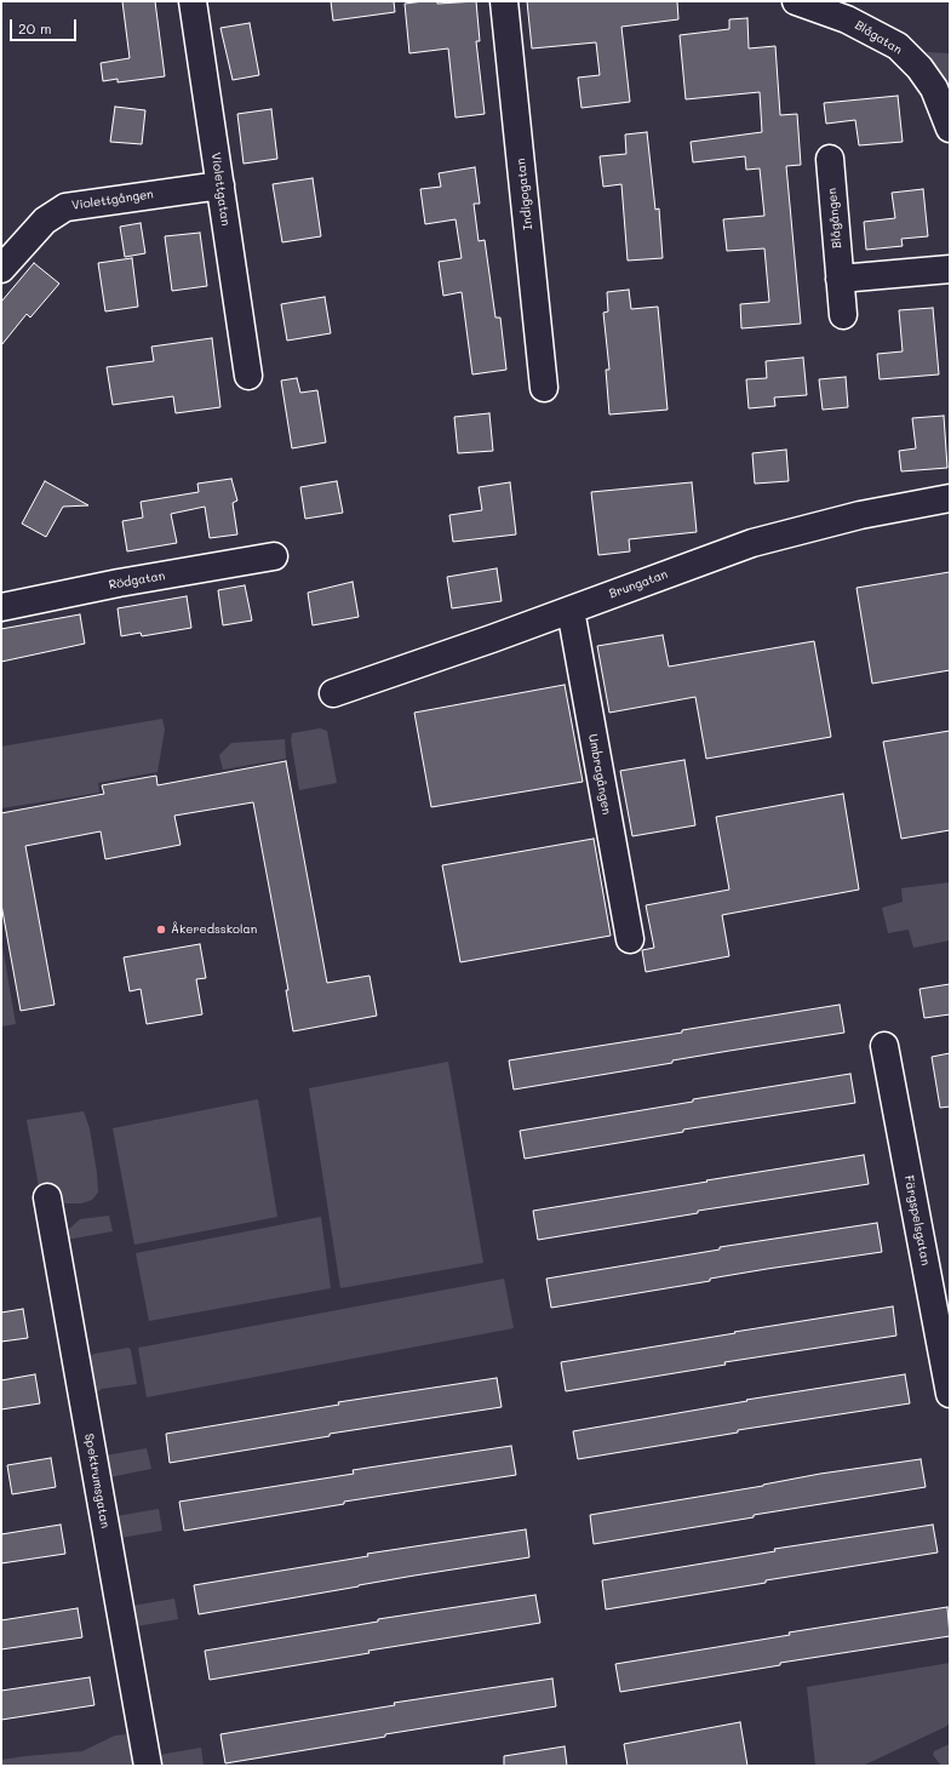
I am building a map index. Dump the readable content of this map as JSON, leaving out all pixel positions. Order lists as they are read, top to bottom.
{
  "streets": {
    "street": [
      "Blågatan",
      "Violettgatan",
      "Indigogatan",
      "Violettgången",
      "Blågången",
      "Rödgatan",
      "Brungatan",
      "Umbragången",
      "Färgspelsgatan",
      "Spektrumsgatan"
    ]
  },
  "crossings": [
    ["Violettgatan", "Violettgången"],
    ["Brungatan", "Umbragången"]
  ],
  "places": ["Åkeredsskolan"],
  "scale_bar": "20 m"
}
